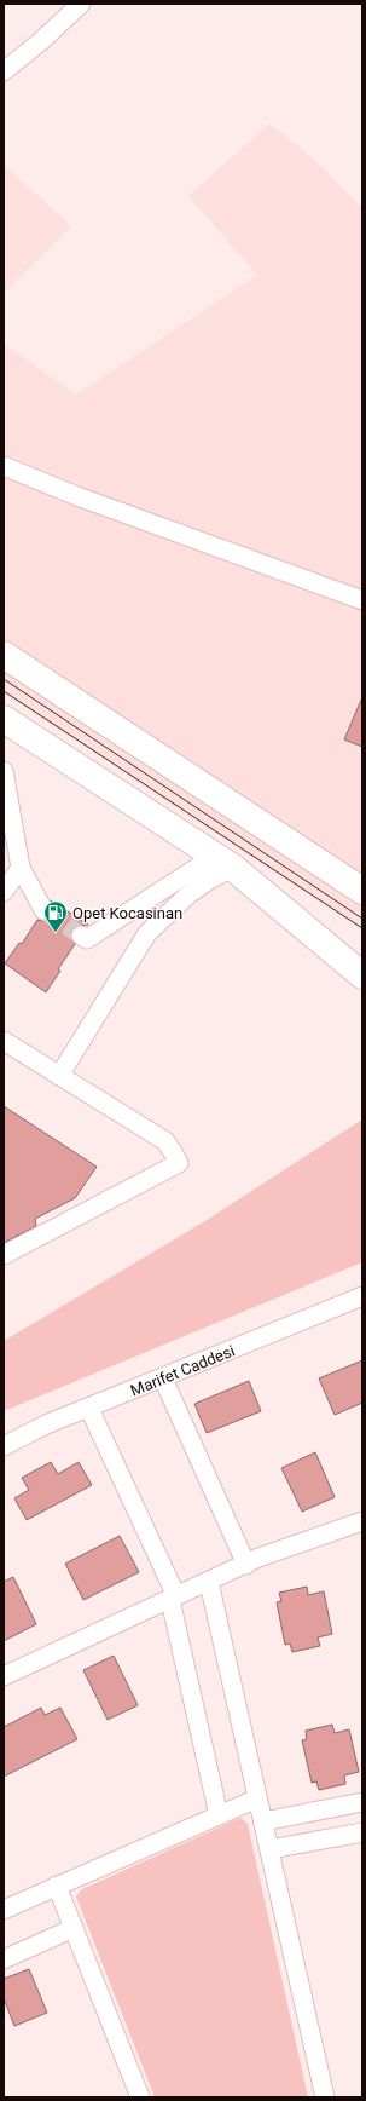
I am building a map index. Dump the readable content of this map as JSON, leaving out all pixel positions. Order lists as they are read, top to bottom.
{
  "streets": {
    "street": ["Marifet Caddesi"]
  },
  "places": {
    "fuel station": ["Opet Kocasinan"]
  }
}
